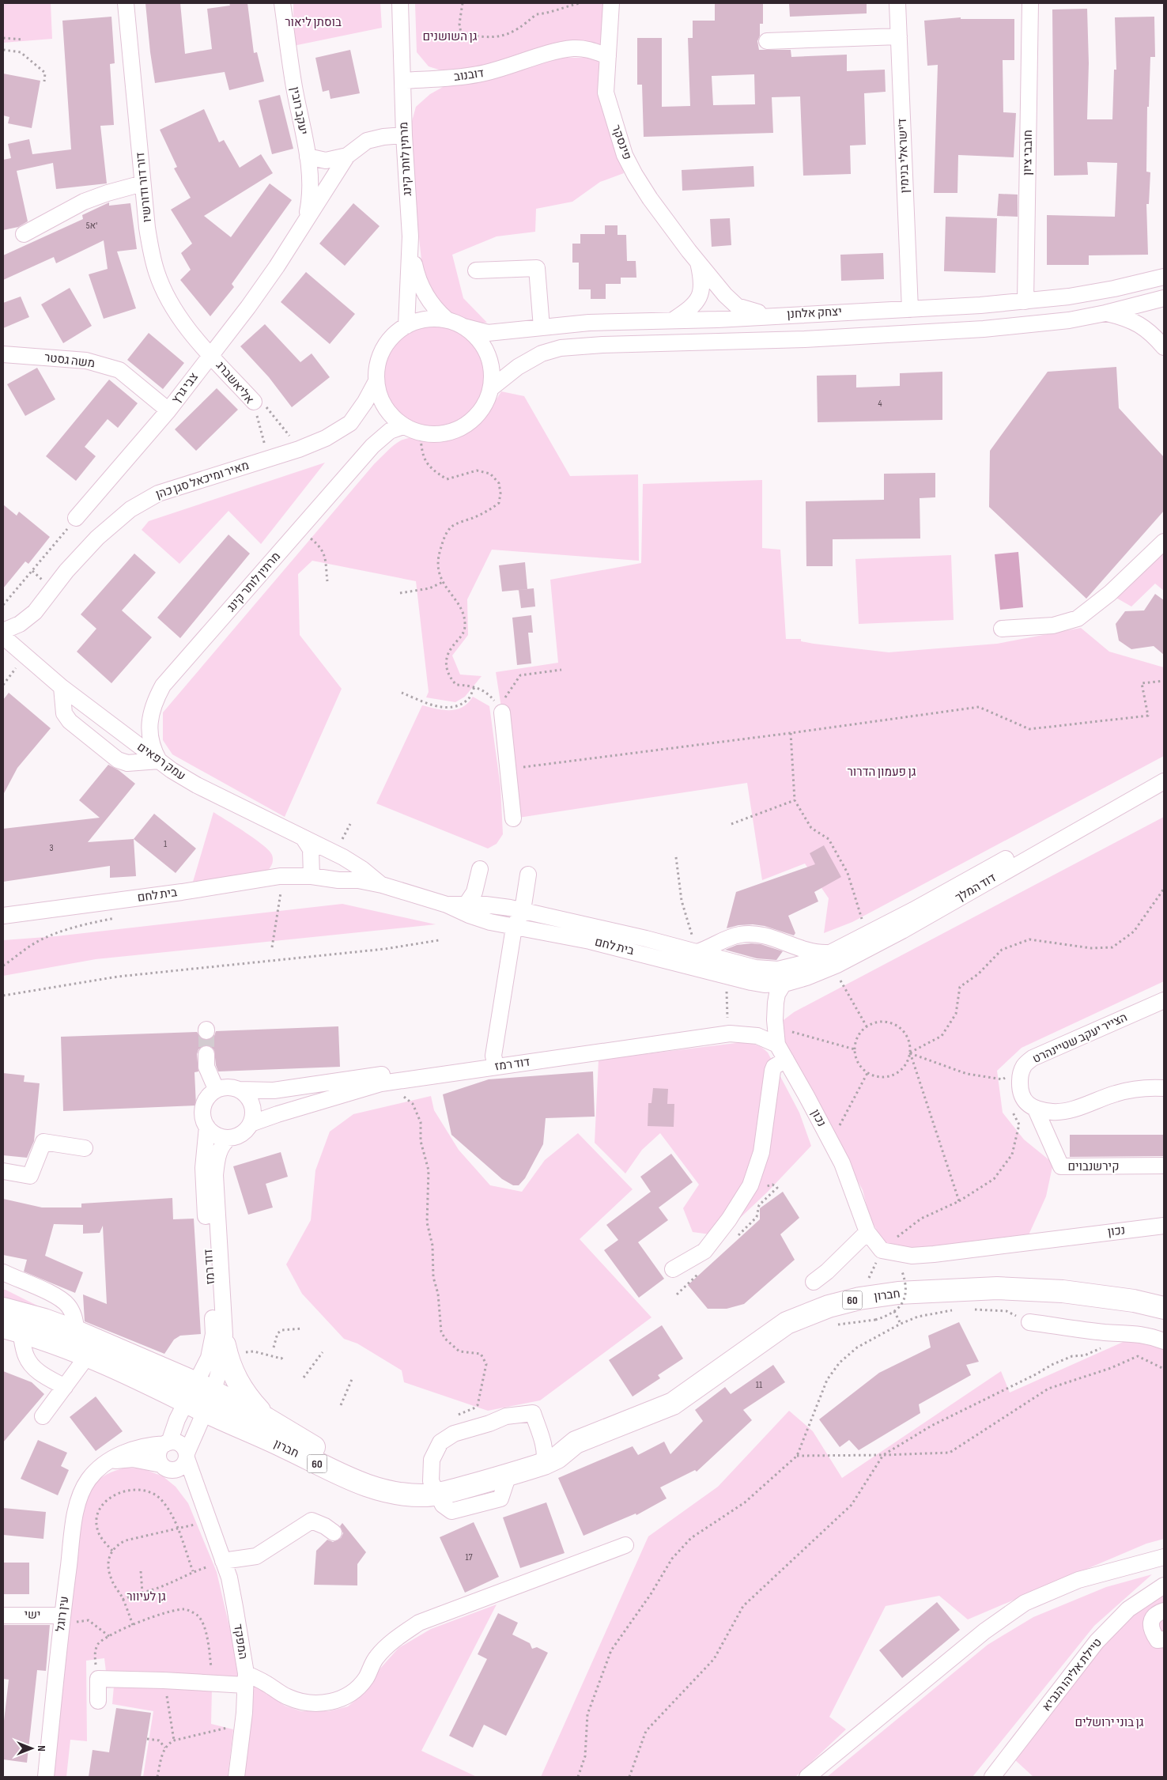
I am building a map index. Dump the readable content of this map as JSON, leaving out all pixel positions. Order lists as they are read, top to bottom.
{
  "streets": {
    "highway": ["חברון", "60"],
    "street": [
      "דובנוב",
      "יעקב רובין",
      "פינסקר",
      "חובבי ציון",
      "ד'ישראלי בנימין",
      "מרתין לותר קינג",
      "דור דור ודורשיו",
      "יצחק אלחנן",
      "משה גסטר",
      "אליאשברג",
      "צבי גרץ",
      "מאיר ומיכאל סגן כהן",
      "עמק רפאים",
      "דוד המלך",
      "בית לחם",
      "הצייר יעקב שטיינהרט",
      "דוד רמז",
      "נכון",
      "קירשנבוים",
      "עין רוגל",
      "ישי",
      "המפקד",
      "טיילת אליהו הנביא"
    ]
  },
  "crossings": [
    ["דובנוב", "פינסקר"],
    ["דובנוב", "מרתין לותר קינג"],
    ["יעקב רובין", "צבי גרץ"],
    ["פינסקר", "יצחק אלחנן"],
    ["חובבי ציון", "יצחק אלחנן"],
    ["ד'ישראלי בנימין", "יצחק אלחנן"],
    ["מרתין לותר קינג", "יצחק אלחנן"],
    ["מרתין לותר קינג", "צבי גרץ"],
    ["מרתין לותר קינג", "מאיר ומיכאל סגן כהן"],
    ["מרתין לותר קינג", "עמק רפאים"],
    ["דור דור ודורשיו", "אליאשברג"],
    ["דור דור ודורשיו", "צבי גרץ"],
    ["יצחק אלחנן", "מאיר ומיכאל סגן כהן"],
    ["משה גסטר", "צבי גרץ"],
    ["אליאשברג", "צבי גרץ"],
    ["אליאשברג", "מאיר ומיכאל סגן כהן"],
    ["עמק רפאים", "בית לחם"],
    ["דוד המלך", "בית לחם"],
    ["דוד המלך", "נכון"],
    ["בית לחם", "נכון"],
    ["הצייר יעקב שטיינהרט", "קירשנבוים"],
    ["דוד רמז", "נכון"],
    ["דוד רמז", "חברון"],
    ["עין רוגל", "ישי"],
    ["עין רוגל", "המפקד"]
  ],
  "parks": [
    "בוסתן ליאור",
    "גן השושנים",
    "גן פעמון הדרור",
    "גן לעיוור",
    "גן בוני ירושלים"
  ],
  "house_numbers": [
    "5א'",
    "4",
    "1",
    "3",
    "11",
    "17"
  ],
  "north": "right"
}
